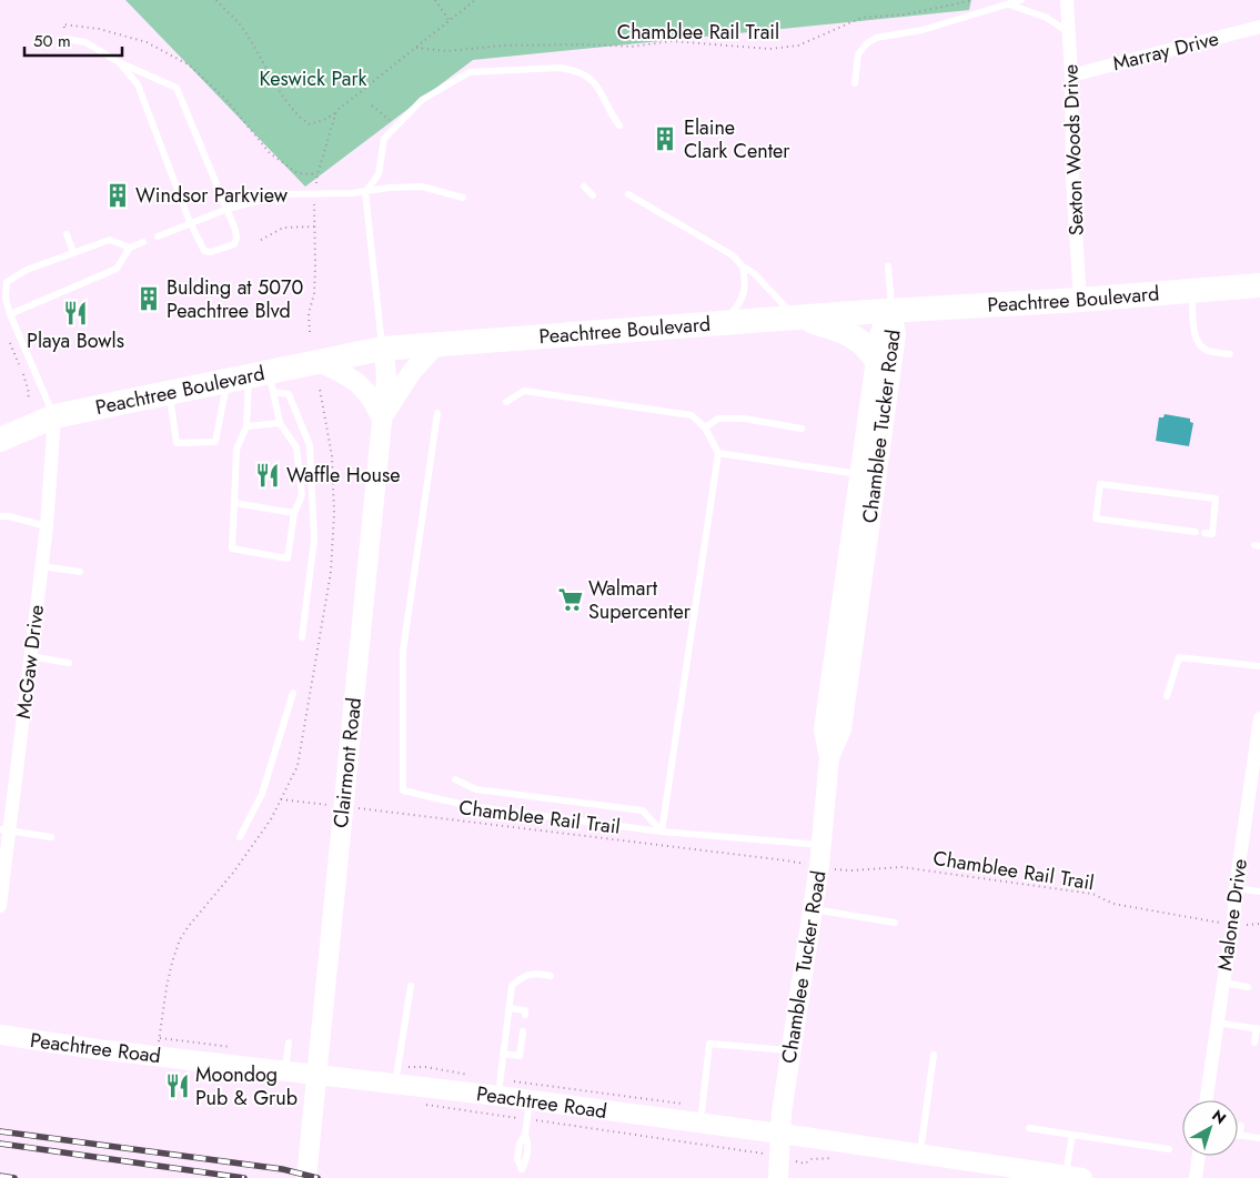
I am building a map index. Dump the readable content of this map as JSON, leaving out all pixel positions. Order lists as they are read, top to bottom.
{
  "streets": {
    "highway": ["Peachtree Boulevard"],
    "main road": ["Chamblee Tucker Road", "Clairmont Road", "Peachtree Road"],
    "street": [
      "Marray Drive",
      "Sexton Woods Drive",
      "McGaw Drive",
      "Malone Drive"
    ],
    "path": ["Chamblee Rail Trail"]
  },
  "crossings": [
    ["Marray Drive", "Sexton Woods Drive"],
    ["Sexton Woods Drive", "Peachtree Boulevard"],
    ["Peachtree Boulevard", "Chamblee Tucker Road"],
    ["Peachtree Boulevard", "McGaw Drive"],
    ["Peachtree Boulevard", "Clairmont Road"],
    ["Chamblee Tucker Road", "Peachtree Road"]
  ],
  "parks": ["Keswick Park"],
  "places": {
    "building": ["Elaine Clark Center", "Windsor Parkview", "Bulding at 5070 Peachtree Blvd"],
    "restaurant": ["Playa Bowls", "Waffle House", "Moondog Pub & Grub"],
    "supermarket": ["Walmart Supercenter"]
  },
  "scale_bar": "50 m",
  "north": "top right"
}
